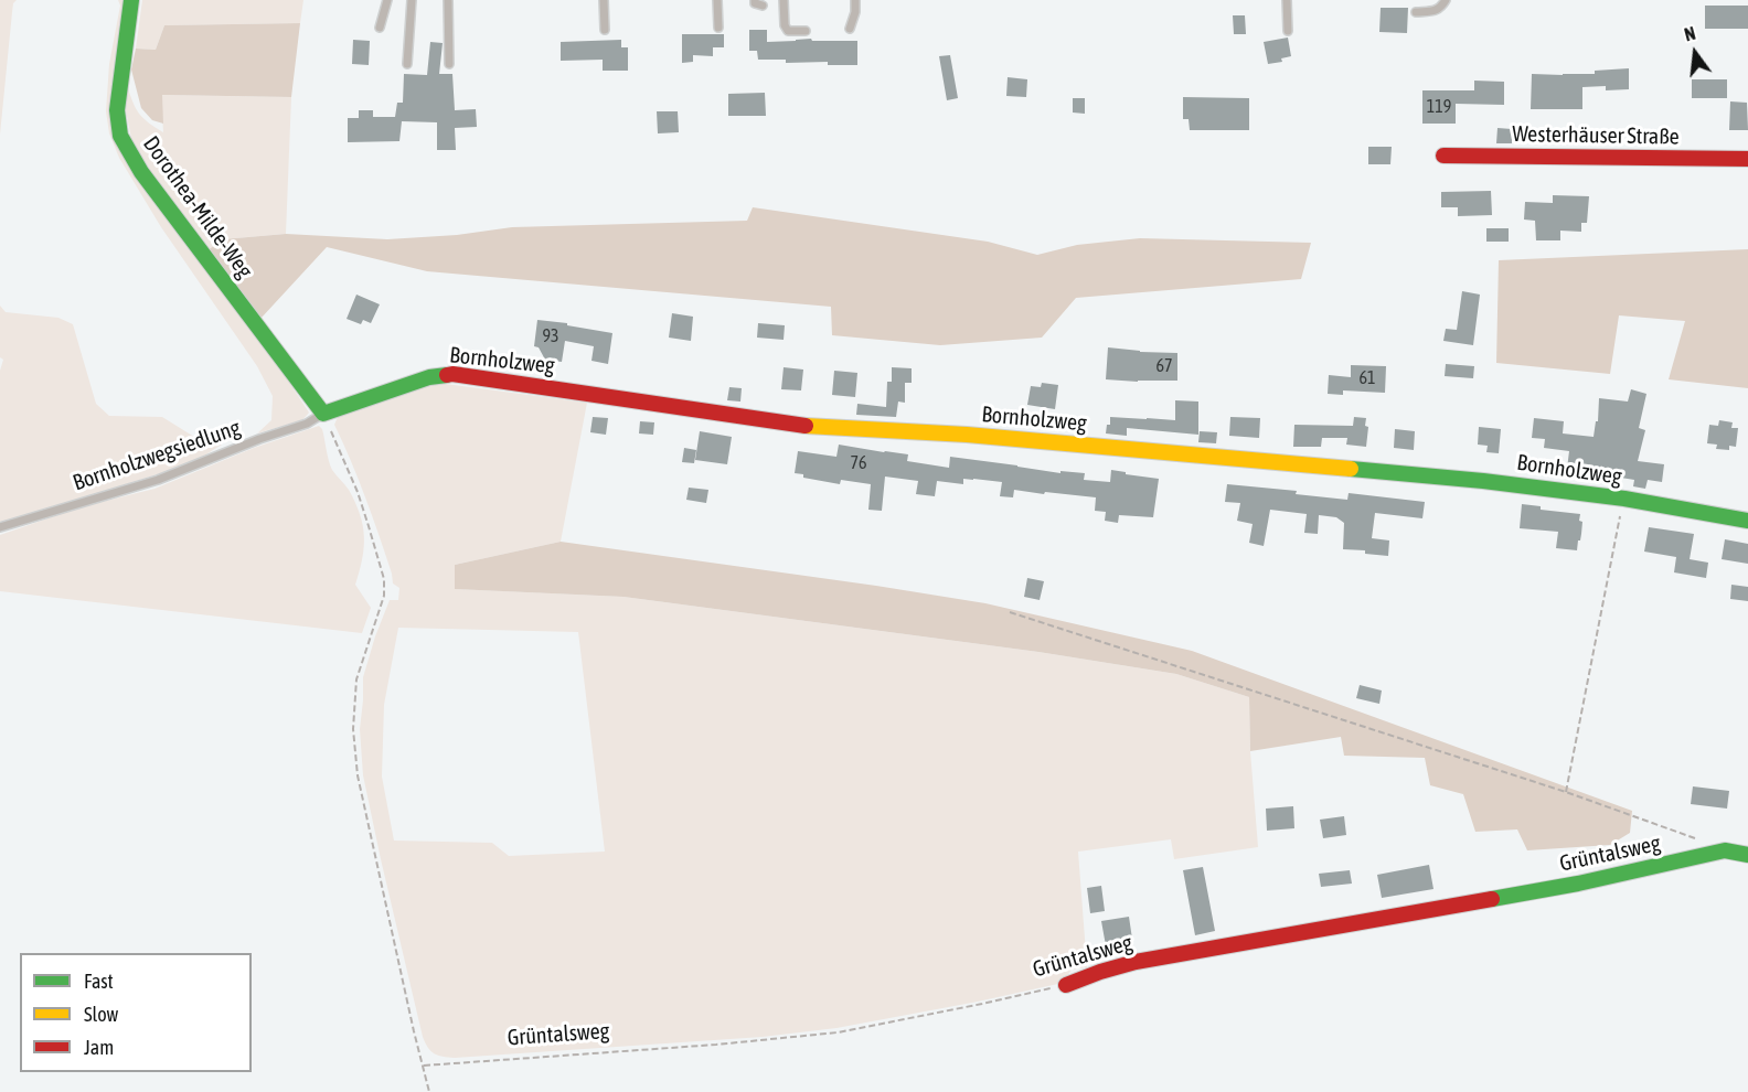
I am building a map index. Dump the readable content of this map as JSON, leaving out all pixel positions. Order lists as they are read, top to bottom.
{
  "streets": {
    "street": [
      "Westerhäuser Straße",
      "Dorothea-Milde-Weg",
      "Bornholzweg",
      "Grüntalsweg"
    ],
    "lane": ["Bornholzwegsiedlung"]
  },
  "crossings": [
    ["Dorothea-Milde-Weg", "Bornholzweg"],
    ["Dorothea-Milde-Weg", "Bornholzwegsiedlung"],
    ["Bornholzweg", "Bornholzwegsiedlung"]
  ],
  "house_numbers": [
    "119",
    "93",
    "67",
    "61",
    "76"
  ],
  "legend": ["Fast", "Slow", "Jam"],
  "north": "top"
}
